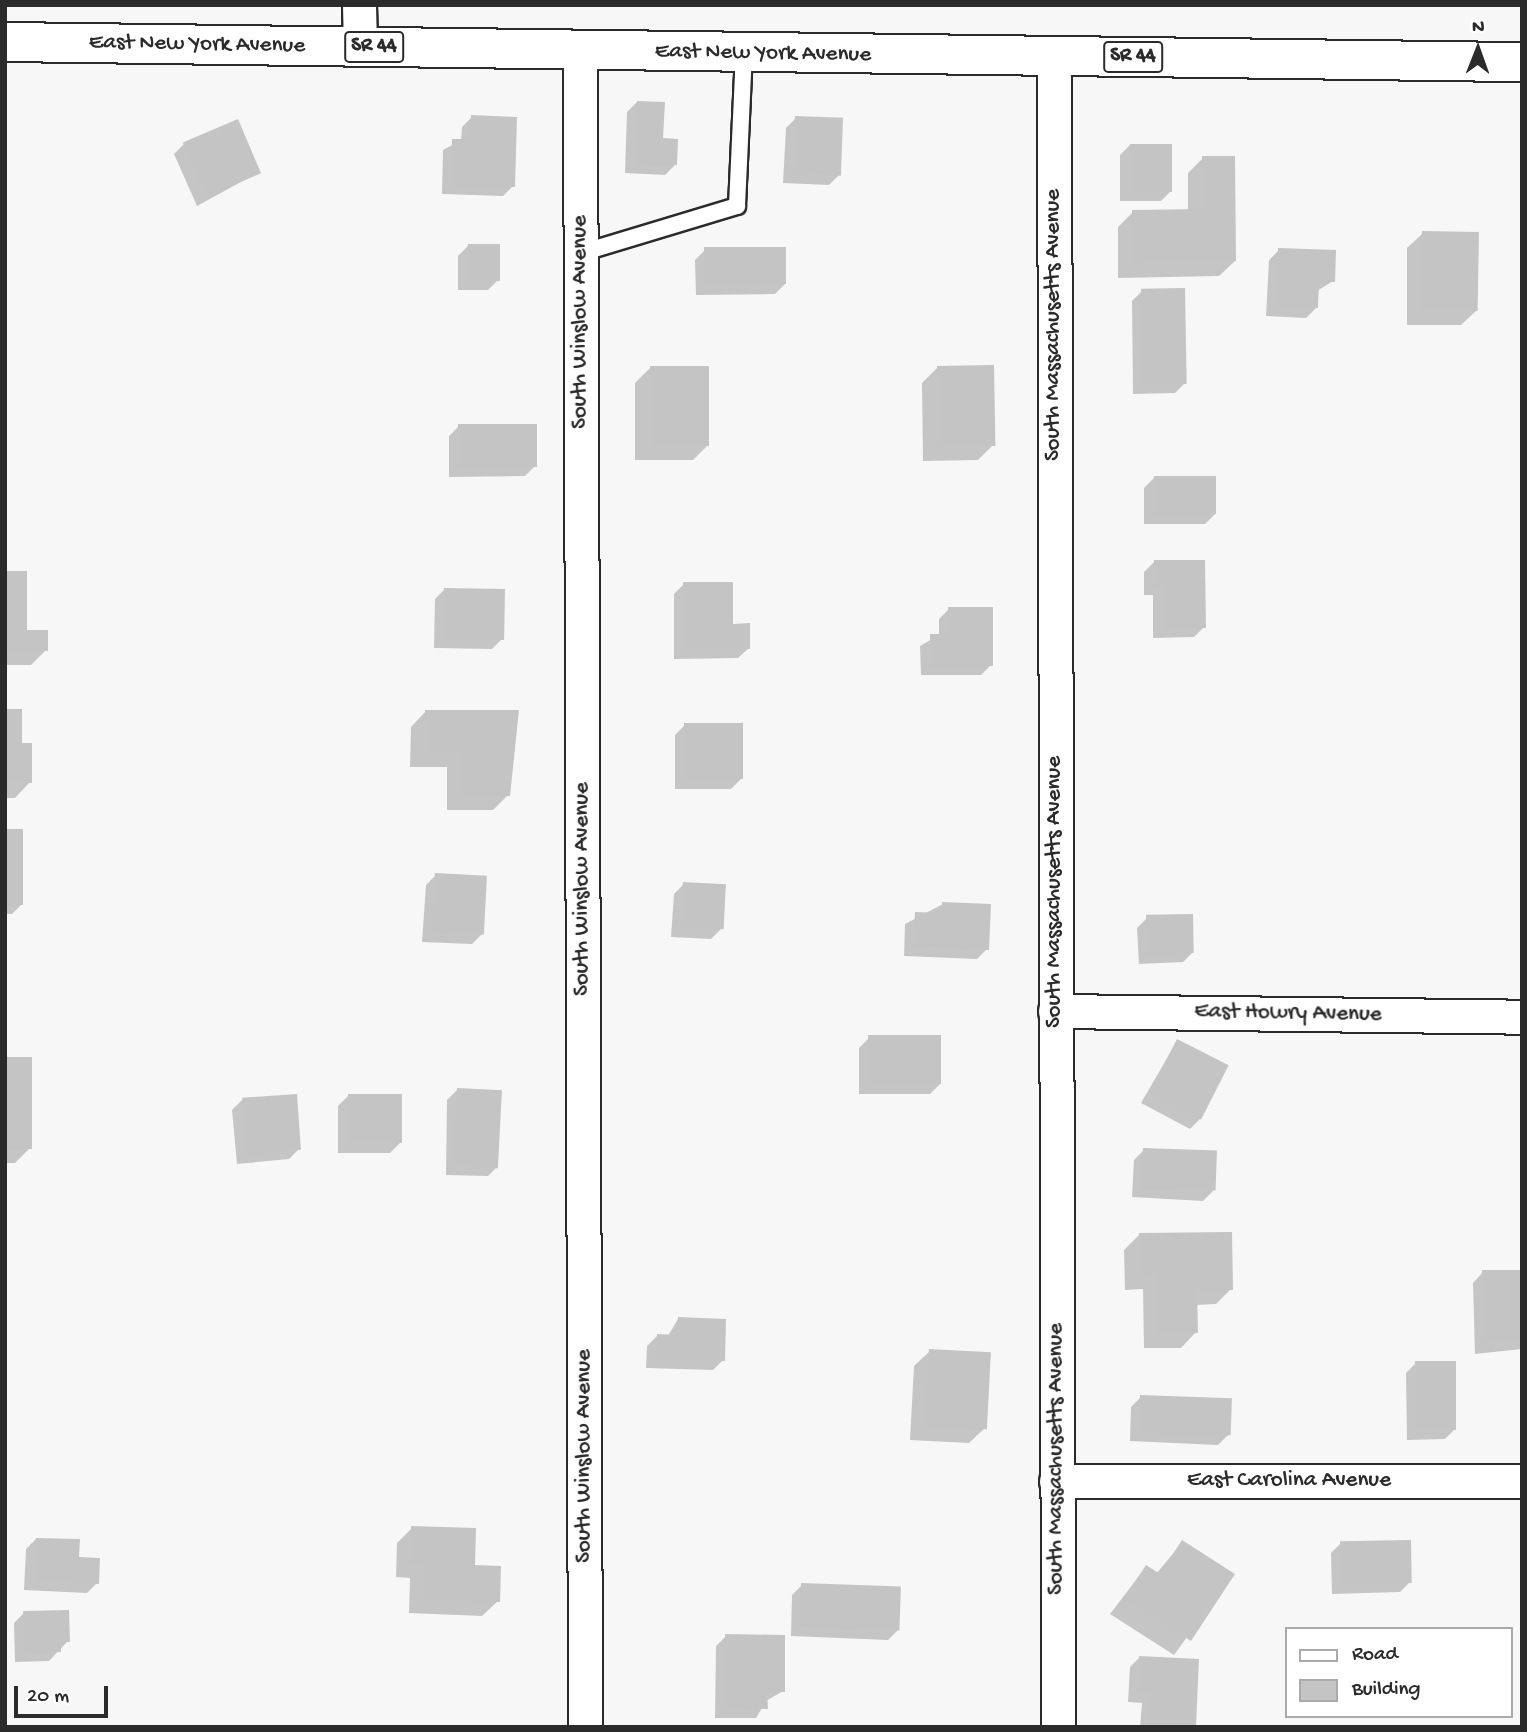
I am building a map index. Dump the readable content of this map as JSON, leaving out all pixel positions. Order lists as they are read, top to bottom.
{
  "streets": {
    "main road": ["East New York Avenue", "SR 44"],
    "street": [
      "South Winslow Avenue",
      "South Massachusetts Avenue",
      "East Howry Avenue",
      "East Carolina Avenue"
    ]
  },
  "crossings": [
    ["East New York Avenue", "South Winslow Avenue"],
    ["East New York Avenue", "South Massachusetts Avenue"],
    ["South Massachusetts Avenue", "East Howry Avenue"],
    ["South Massachusetts Avenue", "East Carolina Avenue"]
  ],
  "legend": ["Road", "Building"],
  "scale_bar": "20 m",
  "north": "top"
}
